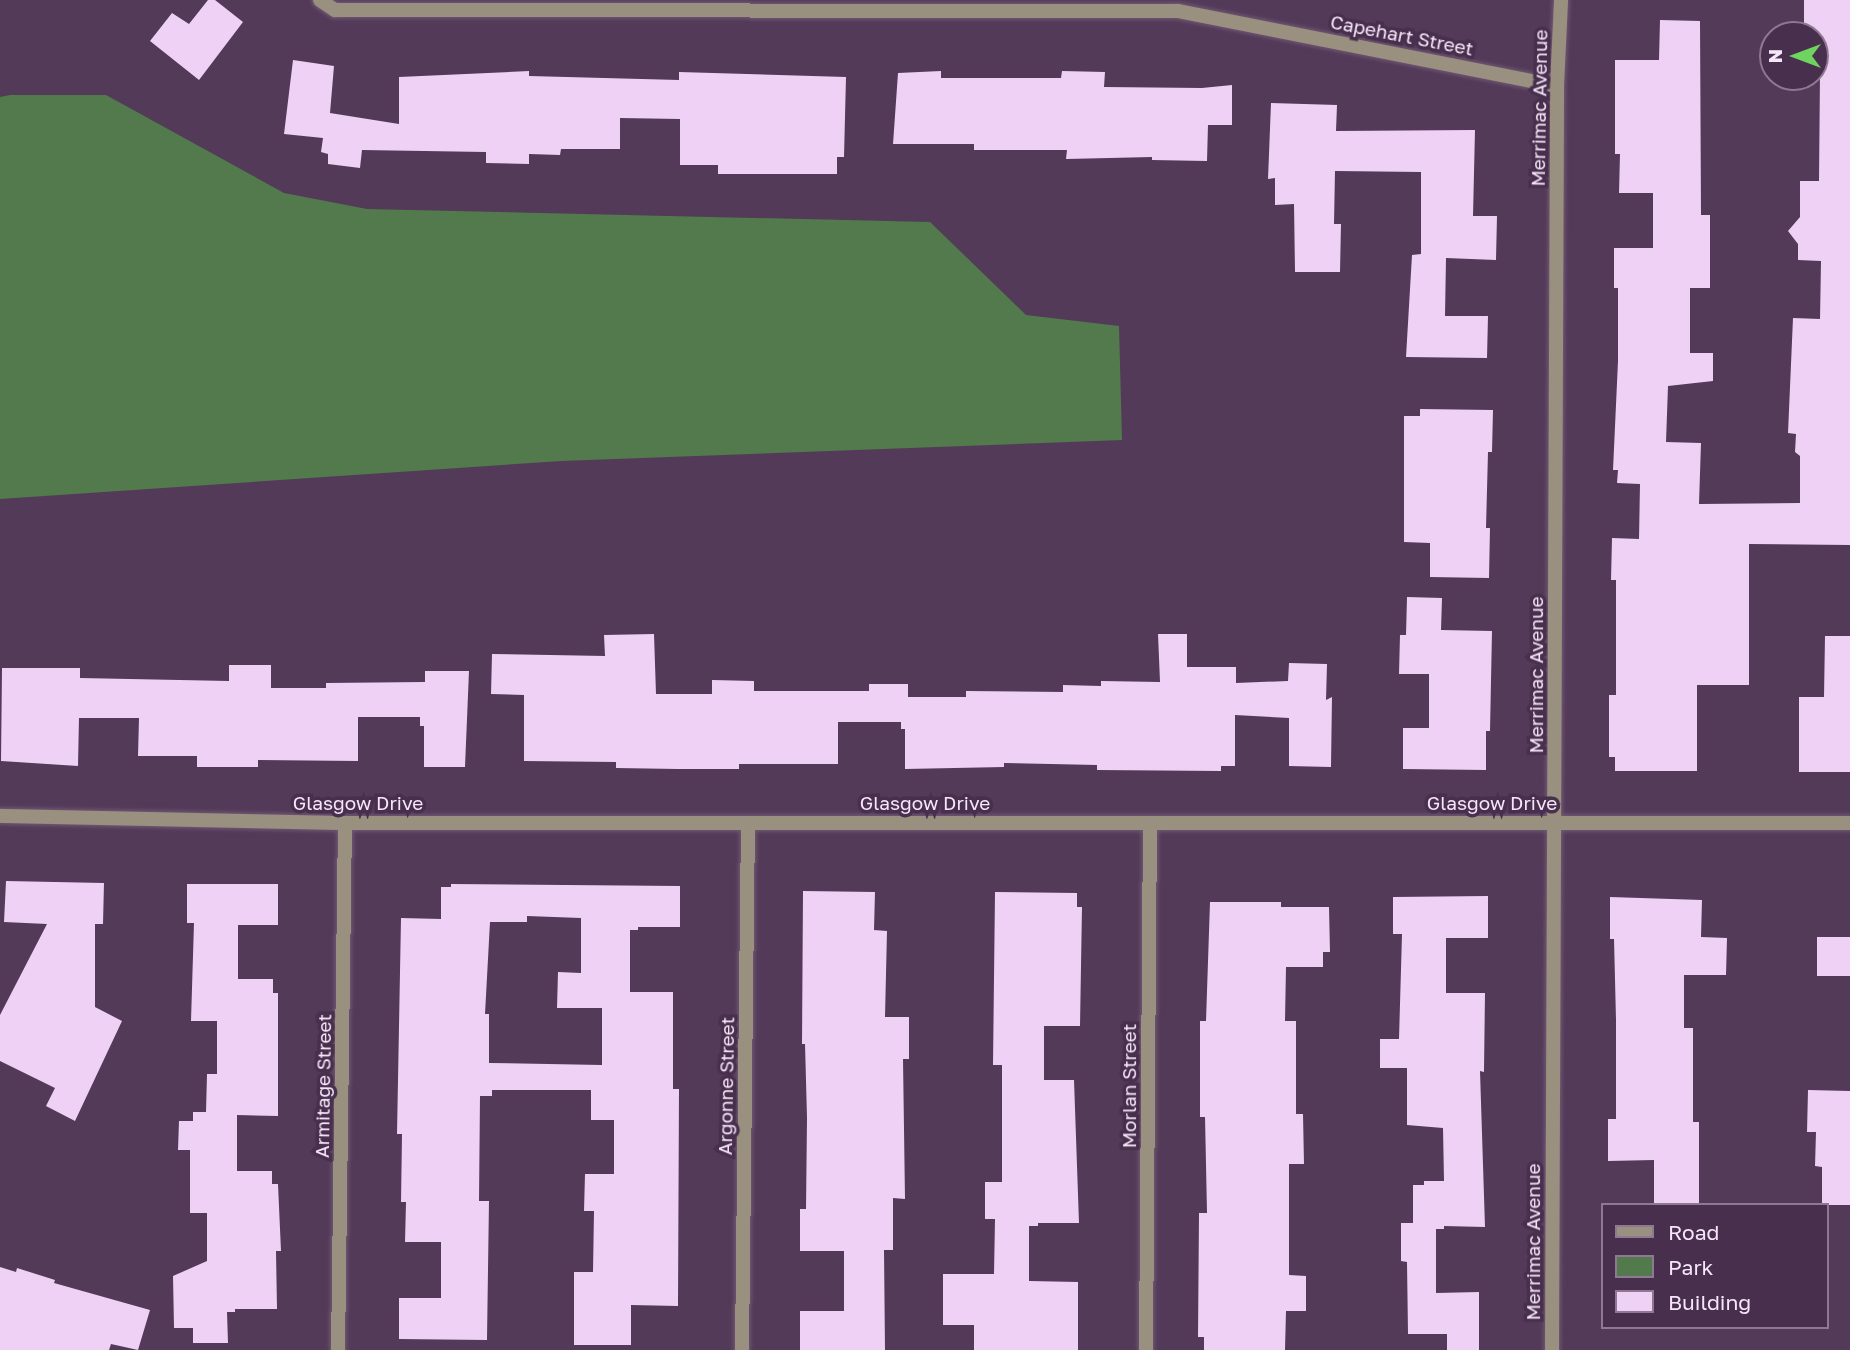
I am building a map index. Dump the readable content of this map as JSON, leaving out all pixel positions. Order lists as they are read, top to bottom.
{
  "streets": {
    "street": [
      "Capehart Street",
      "Merrimac Avenue",
      "Glasgow Drive",
      "Armitage Street",
      "Argonne Street",
      "Morlan Street"
    ]
  },
  "crossings": [
    ["Capehart Street", "Merrimac Avenue"],
    ["Merrimac Avenue", "Glasgow Drive"],
    ["Glasgow Drive", "Armitage Street"],
    ["Glasgow Drive", "Argonne Street"],
    ["Glasgow Drive", "Morlan Street"]
  ],
  "legend": ["Road", "Park", "Building"],
  "north": "left"
}
